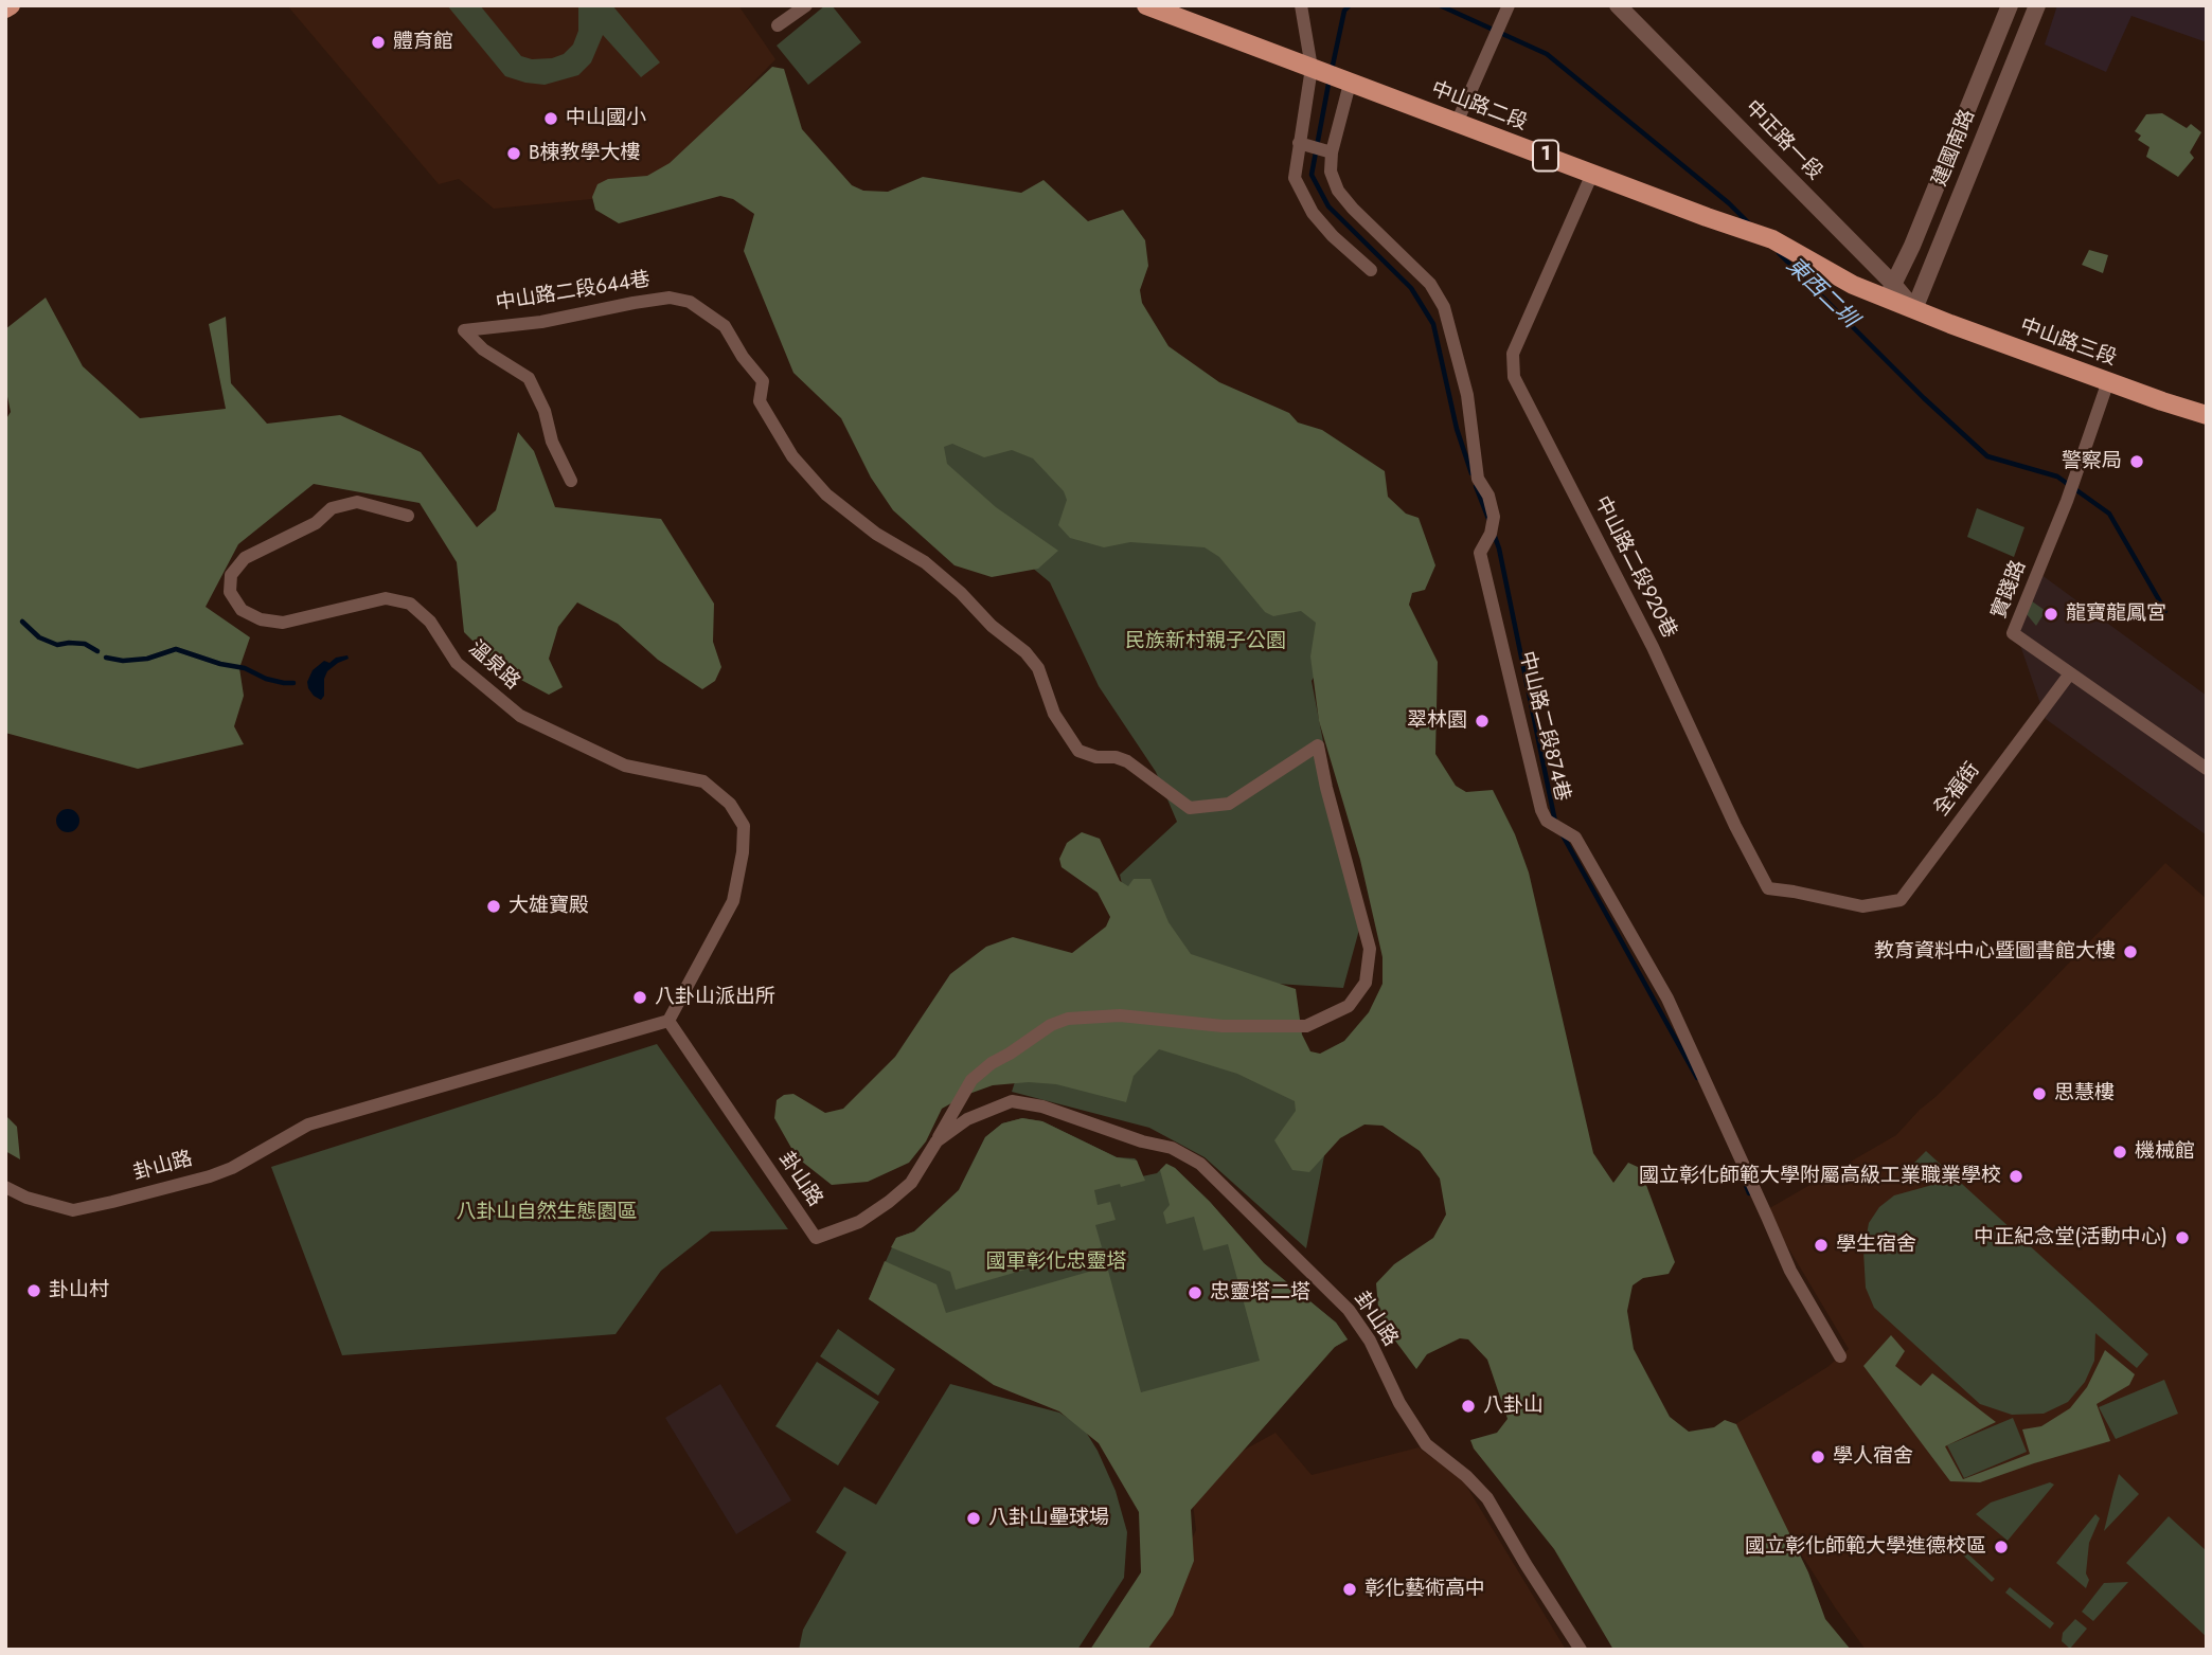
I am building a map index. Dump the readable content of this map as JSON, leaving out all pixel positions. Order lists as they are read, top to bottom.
{
  "streets": {
    "main road": ["中山路二段", "1", "中山路三段"],
    "street": [
      "中正路一段",
      "建國南路",
      "中山路二段644巷",
      "中山路二段920巷",
      "實踐路",
      "溫泉路",
      "中山路二段874巷",
      "全福街",
      "卦山路"
    ]
  },
  "crossings": [
    ["中山路二段", "中正路一段"],
    ["中山路二段", "建國南路"],
    ["中山路二段", "中山路三段"],
    ["中山路二段", "中山路二段920巷"],
    ["中山路二段", "中山路二段874巷"],
    ["中正路一段", "建國南路"],
    ["建國南路", "中山路三段"],
    ["中山路二段644巷", "卦山路"],
    ["中山路三段", "實踐路"],
    ["中山路二段920巷", "全福街"],
    ["實踐路", "全福街"],
    ["溫泉路", "卦山路"]
  ],
  "water": ["東西二圳"],
  "parks": ["民族新村親子公園", "八卦山自然生態園區", "國軍彰化忠靈塔"],
  "places": [
    "體育館",
    "中山國小",
    "B棟教學大樓",
    "警察局",
    "龍寶龍鳳宮",
    "翠林園",
    "大雄寶殿",
    "教育資料中心暨圖書館大樓",
    "八卦山派出所",
    "思慧樓",
    "機械館",
    "國立彰化師範大學附屬高級工業職業學校",
    "中正紀念堂(活動中心)",
    "學生宿舍",
    "卦山村",
    "忠靈塔二塔",
    "八卦山",
    "學人宿舍",
    "八卦山壘球場",
    "國立彰化師範大學進德校區",
    "彰化藝術高中"
  ]
}
